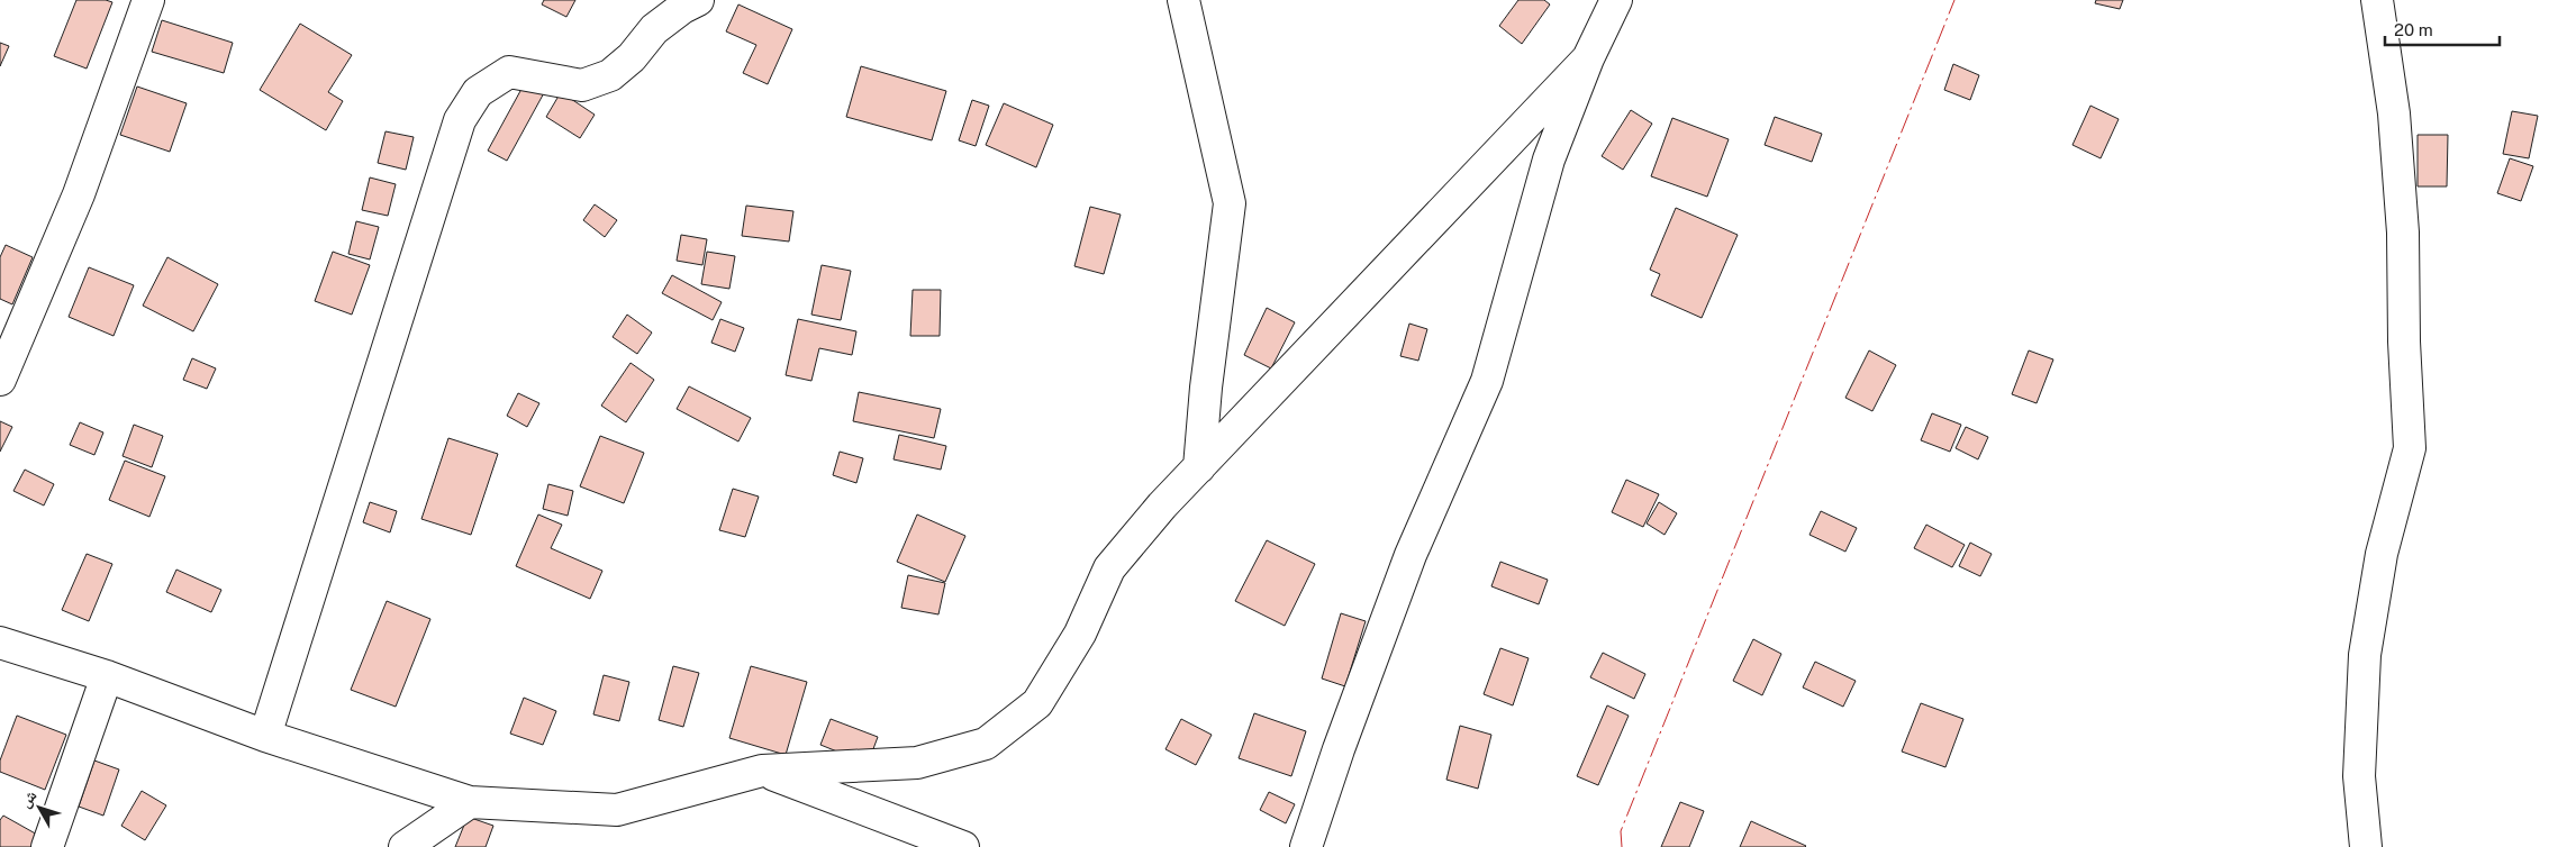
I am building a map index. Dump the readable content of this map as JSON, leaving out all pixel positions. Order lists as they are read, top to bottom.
{
  "scale_bar": "20 m",
  "north": "top left"
}
